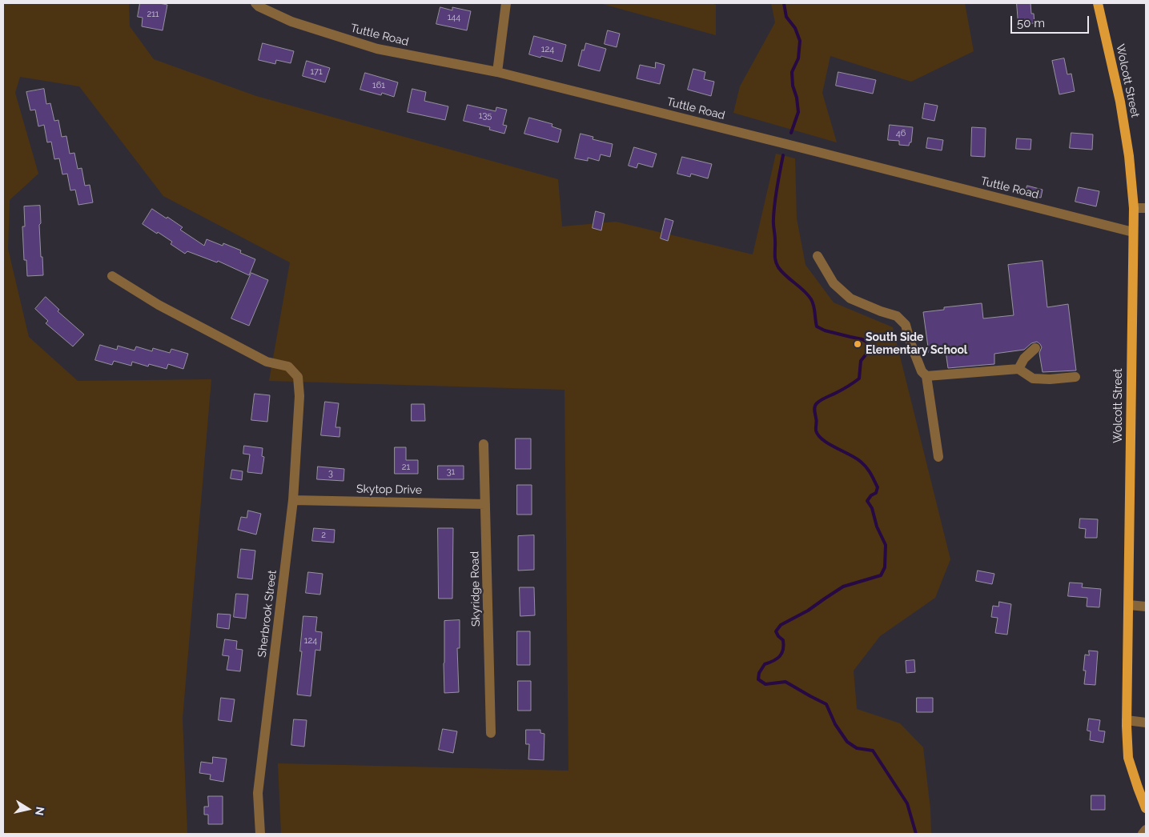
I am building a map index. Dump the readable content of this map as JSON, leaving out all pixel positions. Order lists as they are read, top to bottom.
{
  "streets": {
    "main road": ["Wolcott Street"],
    "street": [
      "Tuttle Road",
      "Skytop Drive",
      "Skyridge Road",
      "Sherbrook Street"
    ]
  },
  "crossings": [
    ["Tuttle Road", "Wolcott Street"],
    ["Skytop Drive", "Skyridge Road"],
    ["Skytop Drive", "Sherbrook Street"]
  ],
  "places": ["South Side Elementary School"],
  "house_numbers": [
    "211",
    "144",
    "124",
    "171",
    "161",
    "135",
    "46",
    "21",
    "31",
    "3",
    "2",
    "124"
  ],
  "scale_bar": "50 m",
  "north": "right"
}
